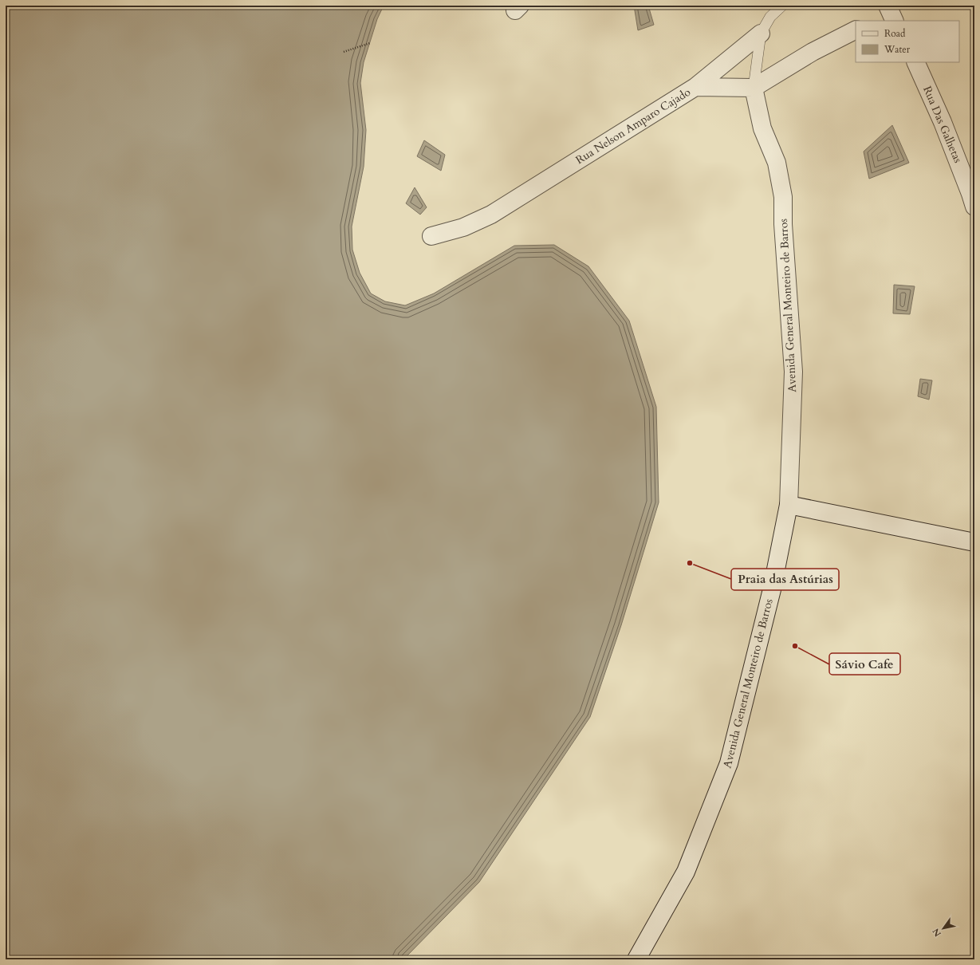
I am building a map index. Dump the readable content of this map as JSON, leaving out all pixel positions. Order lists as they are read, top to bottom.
{
  "streets": {
    "street": ["Rua Das Galhetas", "Rua Nelson Amparo Cajado", "Avenida General Monteiro de Barros"]
  },
  "crossings": [
    ["Rua Nelson Amparo Cajado", "Avenida General Monteiro de Barros"]
  ],
  "places": ["Praia das Astúrias", "Sávio Cafe"],
  "legend": ["Road", "Water"],
  "north": "bottom left"
}
